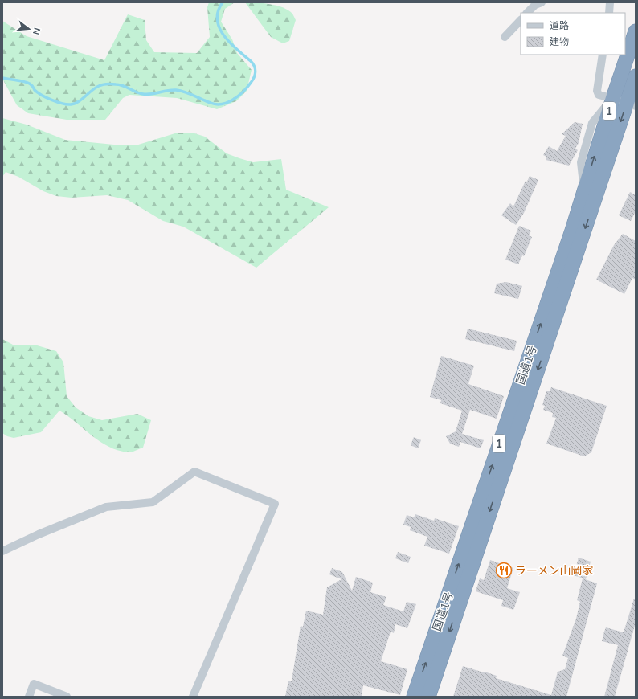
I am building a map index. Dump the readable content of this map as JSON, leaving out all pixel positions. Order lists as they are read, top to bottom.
{
  "streets": {
    "highway": ["1", "国道1号"]
  },
  "places": {
    "restaurant": ["ラーメン山岡家"]
  },
  "legend": ["道路", "建物"],
  "north": "right"
}
